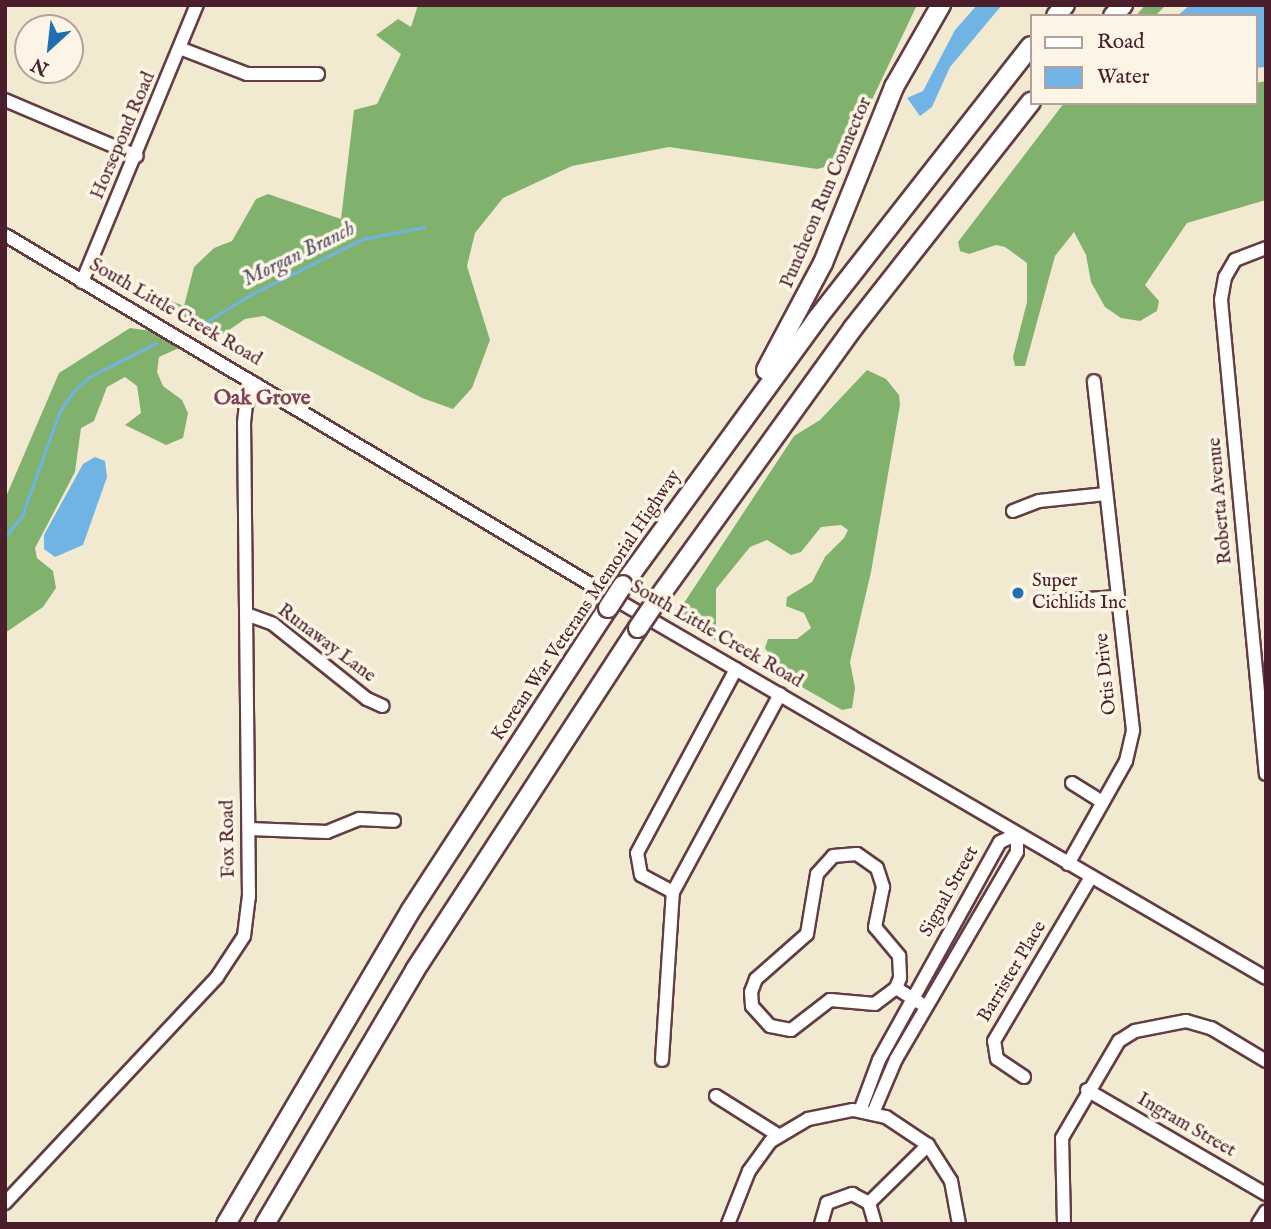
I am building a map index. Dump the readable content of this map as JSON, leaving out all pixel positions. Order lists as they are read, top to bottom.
{
  "streets": {
    "highway": ["Puncheon Run Connector", "Korean War Veterans Memorial Highway"],
    "street": [
      "Horsepond Road",
      "South Little Creek Road",
      "Roberta Avenue",
      "Runaway Lane",
      "Otis Drive",
      "Fox Road",
      "Signal Street",
      "Barrister Place",
      "Ingram Street"
    ]
  },
  "crossings": [
    ["Horsepond Road", "South Little Creek Road"],
    ["Puncheon Run Connector", "Korean War Veterans Memorial Highway"],
    ["South Little Creek Road", "Otis Drive"],
    ["South Little Creek Road", "Fox Road"],
    ["South Little Creek Road", "Signal Street"],
    ["South Little Creek Road", "Barrister Place"],
    ["Runaway Lane", "Fox Road"]
  ],
  "districts": ["Oak Grove"],
  "water": ["Morgan Branch"],
  "places": ["Super Cichlids Inc"],
  "legend": ["Road", "Water"],
  "north": "bottom left"
}
